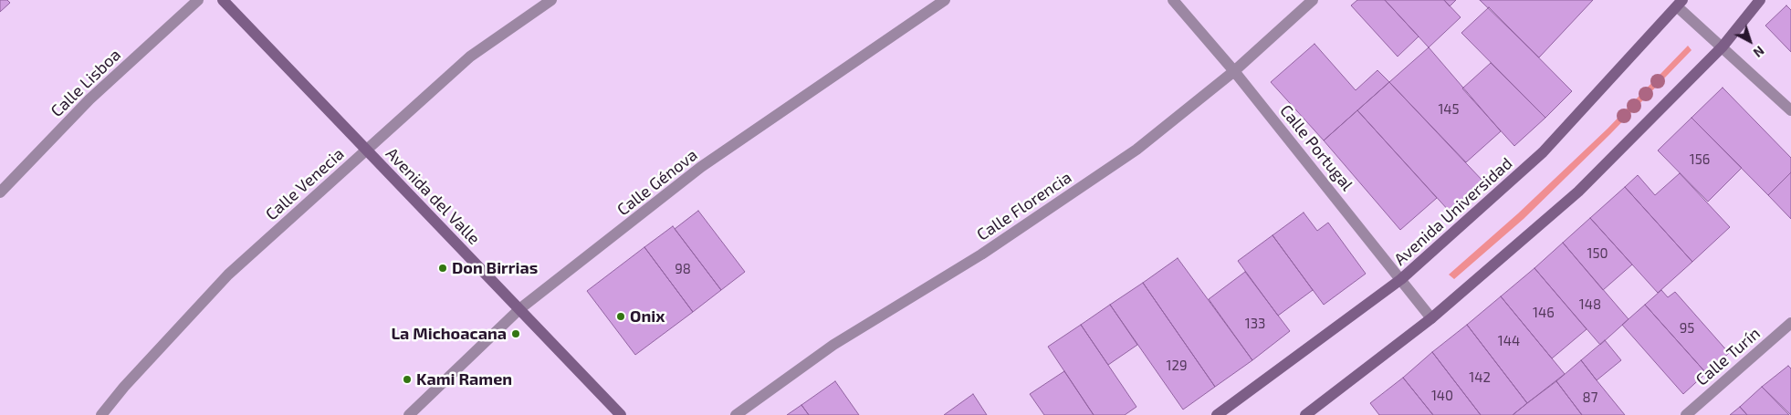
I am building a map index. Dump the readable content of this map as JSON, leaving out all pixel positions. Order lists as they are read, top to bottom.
{
  "streets": {
    "main road": ["Avenida del Valle", "Avenida Universidad"],
    "street": [
      "Calle Lisboa",
      "Calle Portugal",
      "Calle Génova",
      "Calle Venecia",
      "Calle Florencia",
      "Calle Turín"
    ]
  },
  "crossings": [
    ["Calle Portugal", "Calle Florencia"],
    ["Calle Portugal", "Avenida Universidad"],
    ["Calle Génova", "Avenida del Valle"],
    ["Calle Venecia", "Avenida del Valle"]
  ],
  "places": [
    "Don Birrias",
    "Onix",
    "La Michoacana",
    "Kami Ramen"
  ],
  "house_numbers": [
    "145",
    "156",
    "150",
    "98",
    "148",
    "146",
    "133",
    "95",
    "144",
    "129",
    "142",
    "140",
    "87"
  ],
  "north": "bottom right"
}
